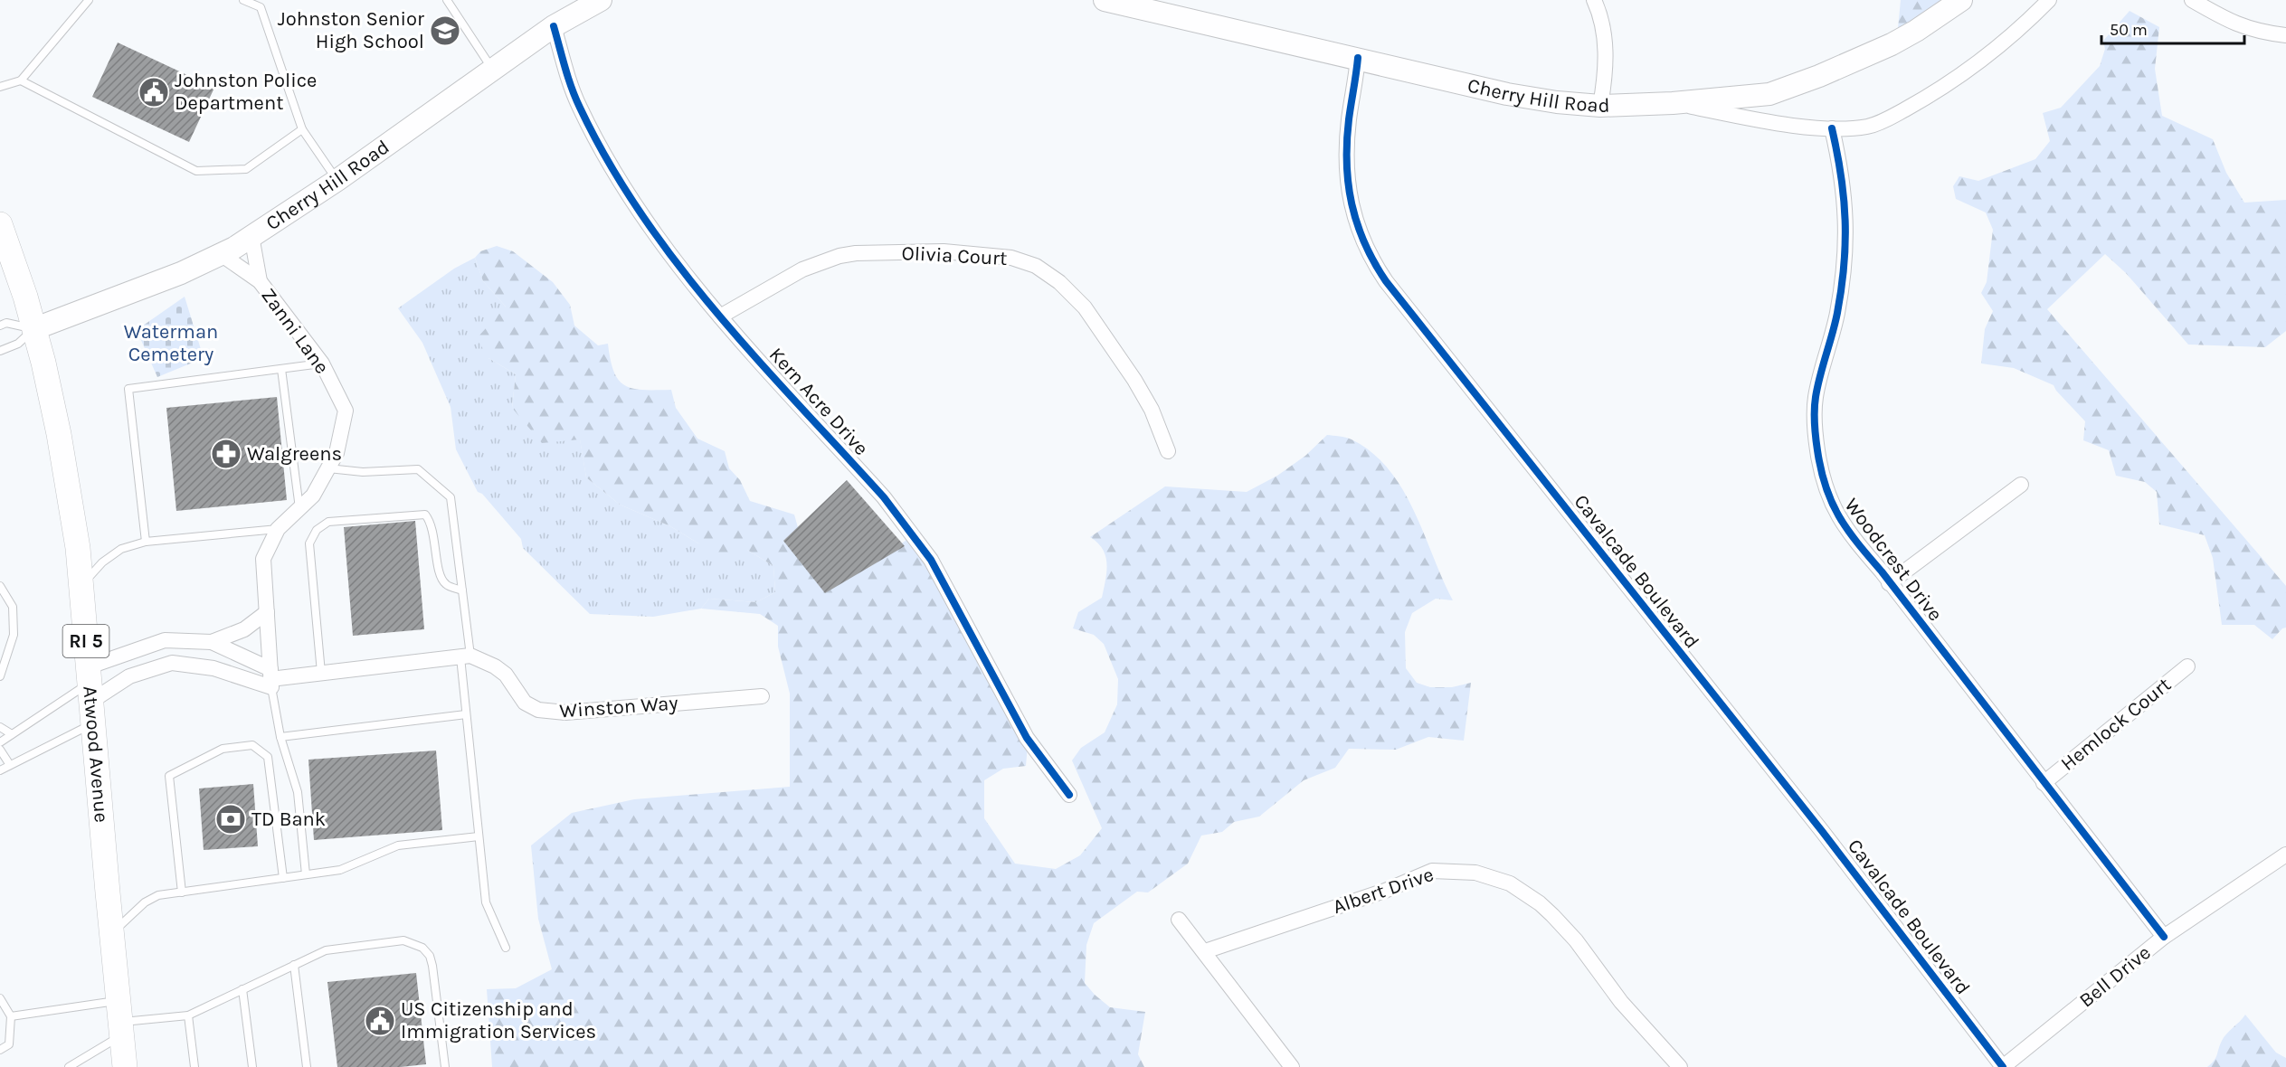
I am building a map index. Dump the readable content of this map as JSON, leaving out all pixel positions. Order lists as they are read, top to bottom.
{
  "streets": {
    "main road": ["Cherry Hill Road", "RI 5", "Atwood Avenue"],
    "street": [
      "Olivia Court",
      "Zanni Lane",
      "Kern Acre Drive",
      "Woodcrest Drive",
      "Cavalcade Boulevard",
      "Winston Way",
      "Hemlock Court",
      "Albert Drive",
      "Bell Drive"
    ]
  },
  "crossings": [
    ["Cherry Hill Road", "Zanni Lane"],
    ["Cherry Hill Road", "Kern Acre Drive"],
    ["Cherry Hill Road", "Cavalcade Boulevard"],
    ["Cherry Hill Road", "Atwood Avenue"],
    ["Olivia Court", "Kern Acre Drive"],
    ["Woodcrest Drive", "Hemlock Court"],
    ["Woodcrest Drive", "Bell Drive"],
    ["Cavalcade Boulevard", "Bell Drive"]
  ],
  "parks": ["Waterman Cemetery"],
  "places": {
    "school or university": ["Johnston Senior High School"],
    "public building": ["Johnston Police Department", "US Citizenship and Immigration Services"],
    "pharmacy": ["Walgreens"],
    "bank": ["TD Bank"]
  },
  "scale_bar": "50 m"
}
